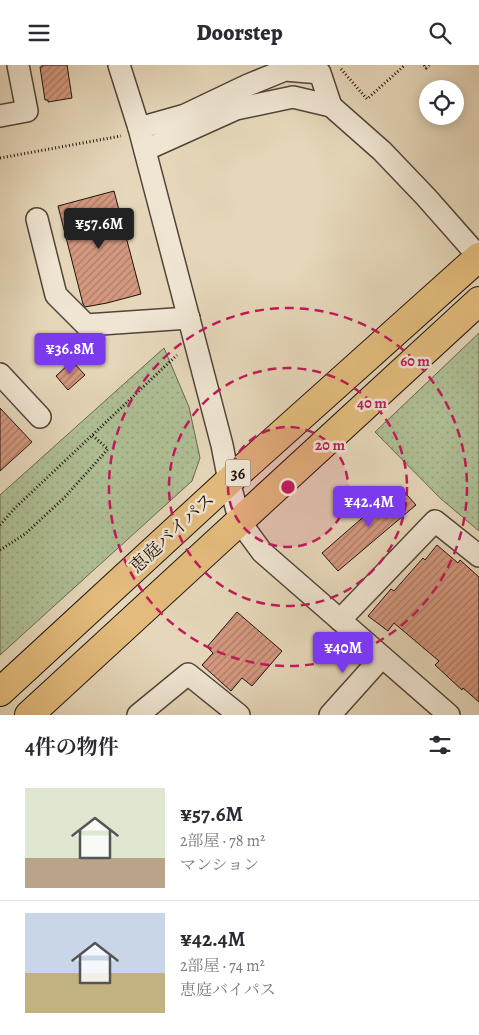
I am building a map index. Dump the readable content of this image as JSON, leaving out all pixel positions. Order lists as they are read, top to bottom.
{
  "streets": {
    "highway": ["36", "恵庭バイパス"]
  },
  "page": {
    "header": "Doorstep",
    "price": [
      "¥57.6M",
      "¥36.8M",
      "¥42.4M",
      "¥40M"
    ],
    "heading": "4件の物件",
    "list": [
      {
        "name": "¥57.6M",
        "note": "2部屋 · 78 m² · マンション"
      },
      {
        "name": "¥42.4M",
        "note": "2部屋 · 74 m² · 恵庭バイパス"
      }
    ]
  },
  "rings": ["60 m", "40 m", "20 m"]
}
